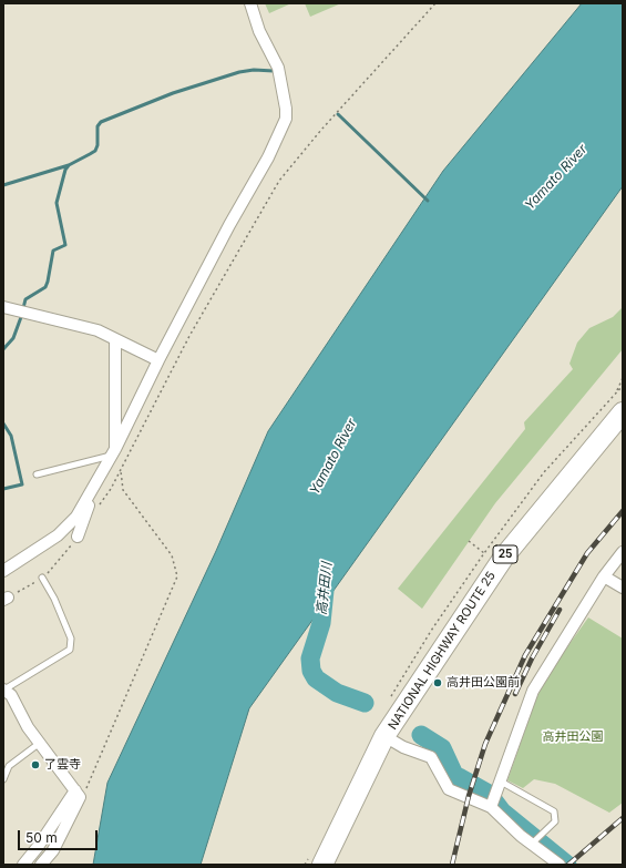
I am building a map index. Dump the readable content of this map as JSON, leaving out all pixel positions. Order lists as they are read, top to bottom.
{
  "streets": {
    "highway": ["25", "NATIONAL HIGHWAY ROUTE 25"]
  },
  "water": ["Yamato River", "高井田川"],
  "parks": ["高井田公園"],
  "places": ["高井田公園前", "了雲寺"],
  "scale_bar": "50 m"
}
